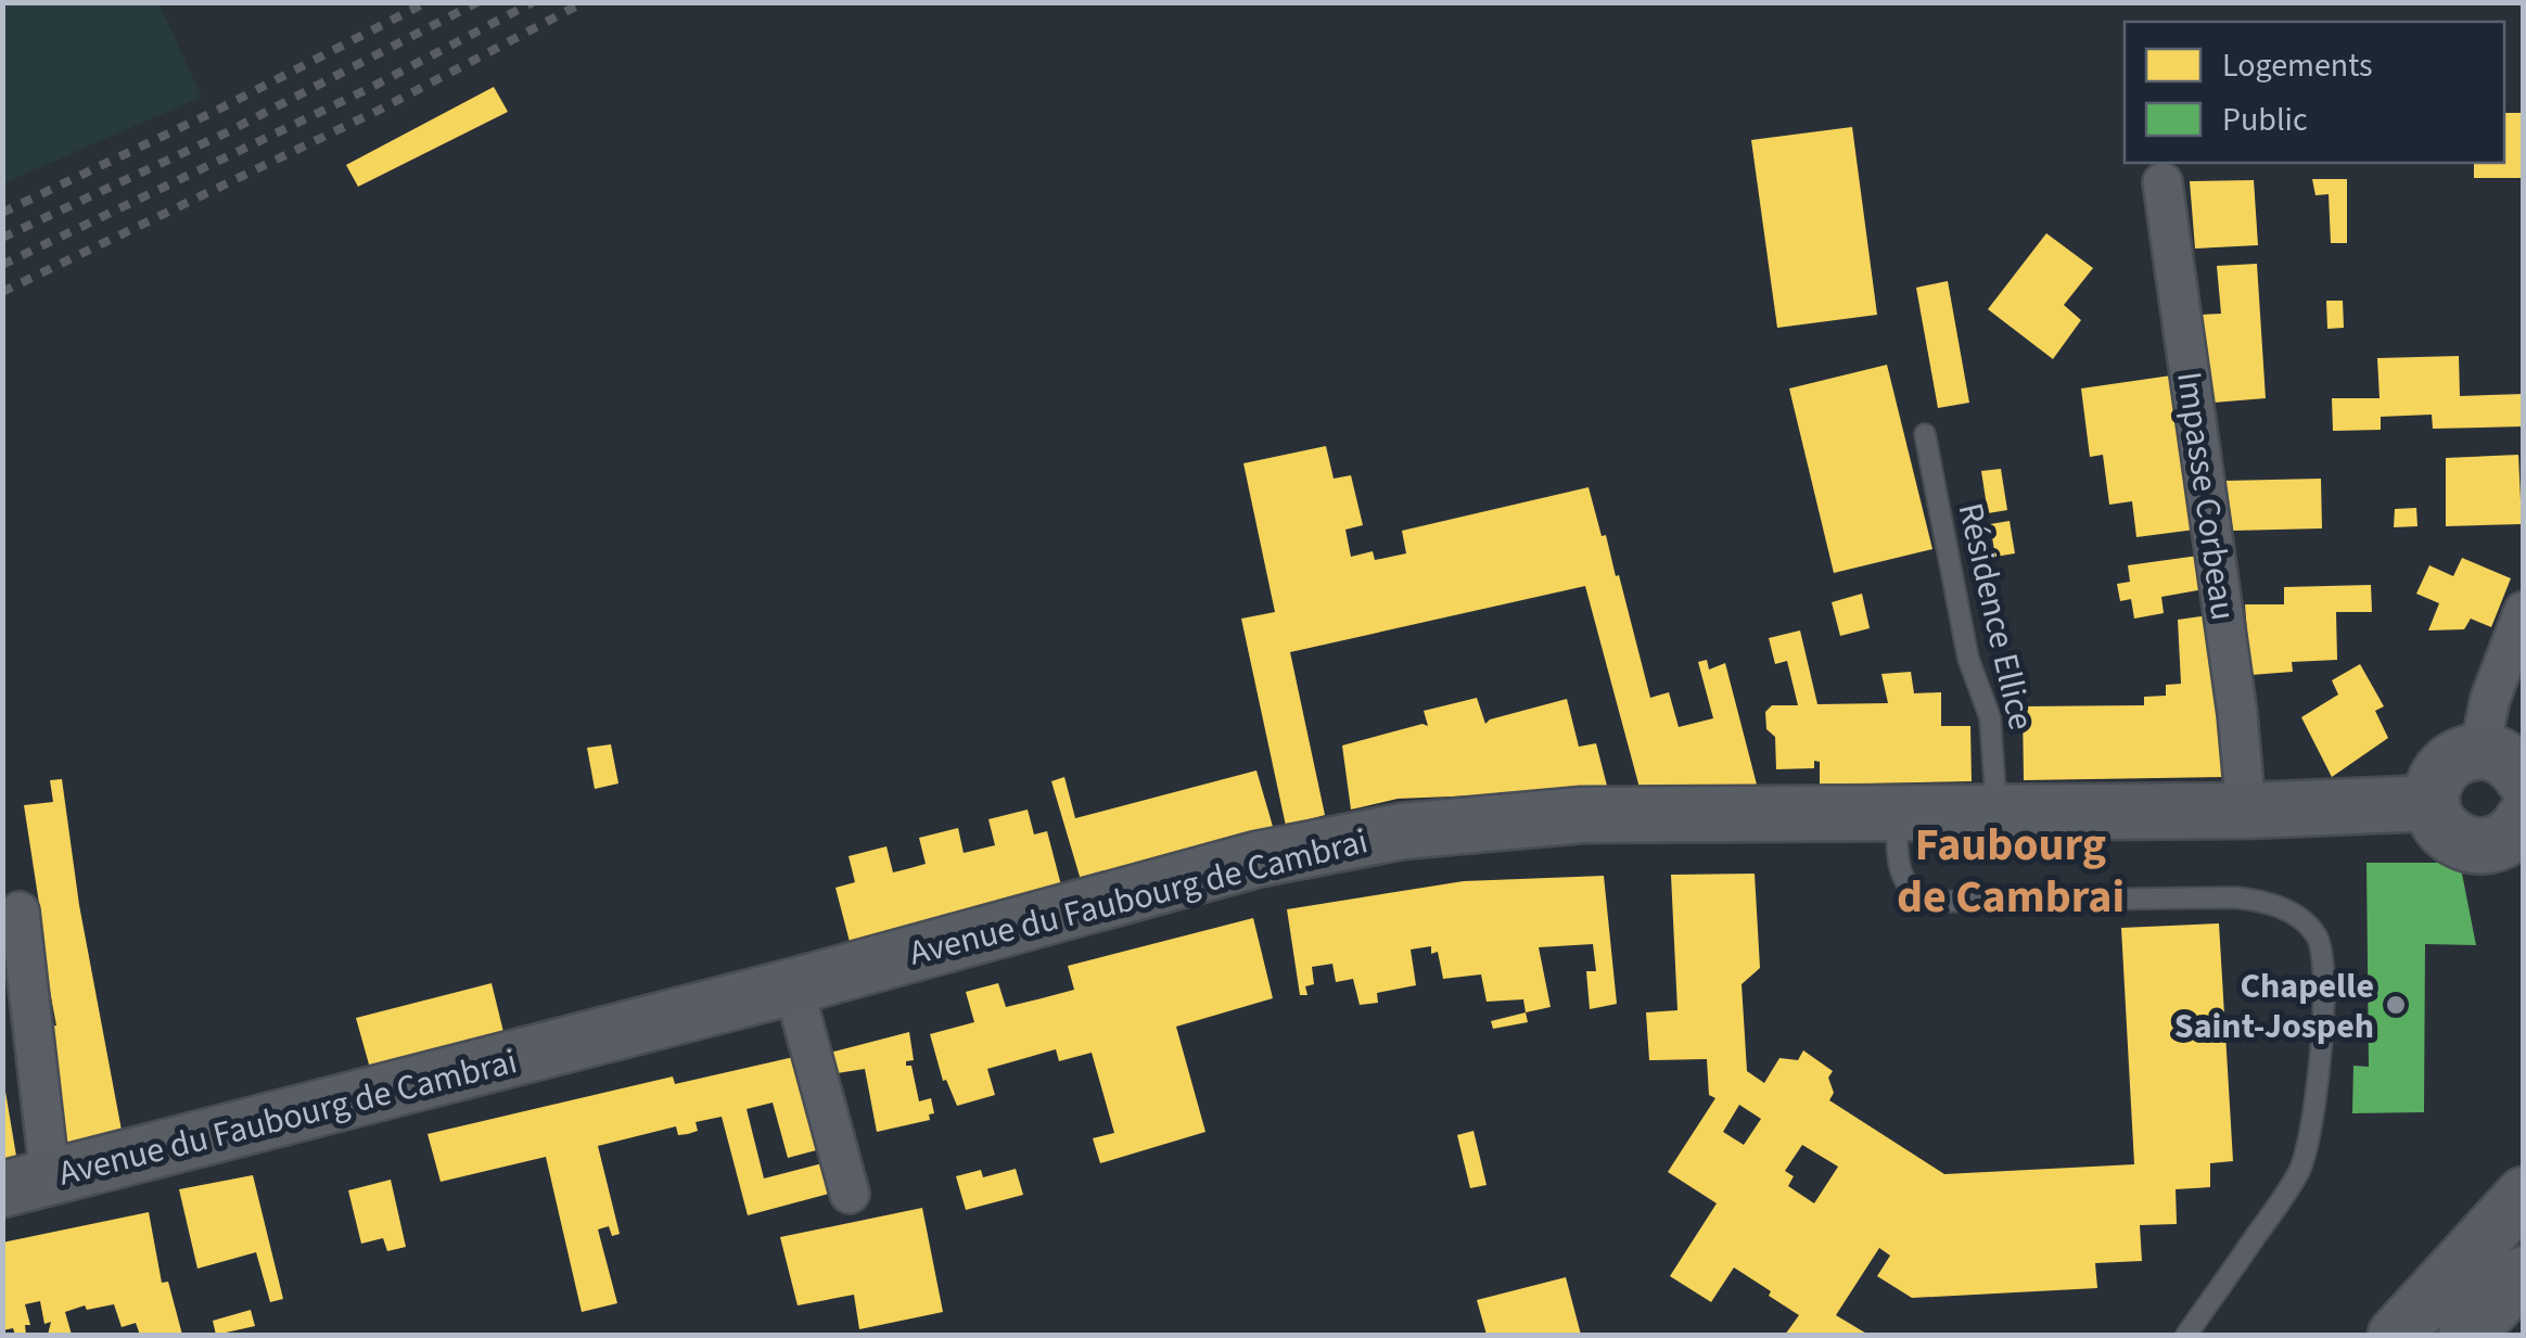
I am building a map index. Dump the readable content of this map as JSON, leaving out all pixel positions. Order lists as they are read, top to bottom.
{
  "streets": {
    "street": ["Impasse Corbeau", "Avenue du Faubourg de Cambrai"],
    "lane": ["Résidence Ellice"]
  },
  "crossings": [
    ["Impasse Corbeau", "Avenue du Faubourg de Cambrai"],
    ["Résidence Ellice", "Avenue du Faubourg de Cambrai"]
  ],
  "districts": ["Faubourg de Cambrai"],
  "places": ["Chapelle Saint-Jospeh"],
  "legend": ["Logements", "Public"]
}
